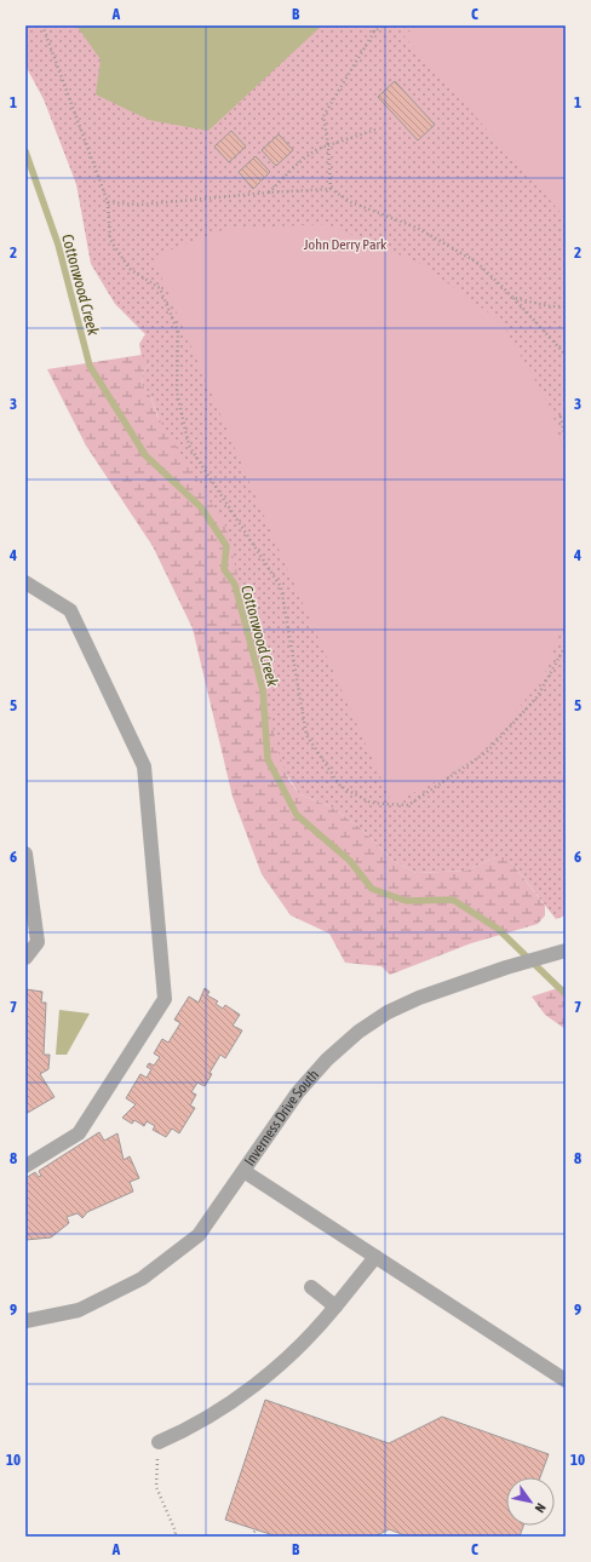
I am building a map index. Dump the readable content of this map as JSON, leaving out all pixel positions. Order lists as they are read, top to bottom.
{
  "streets": {
    "street": ["Inverness Drive South"]
  },
  "water": ["Cottonwood Creek"],
  "parks": ["John Derry Park"],
  "north": "bottom right",
  "grid": {
    "columns": ["A", "B", "C"],
    "rows": [
      "1",
      "2",
      "3",
      "4",
      "5",
      "6",
      "7",
      "8",
      "9",
      "10"
    ]
  }
}
